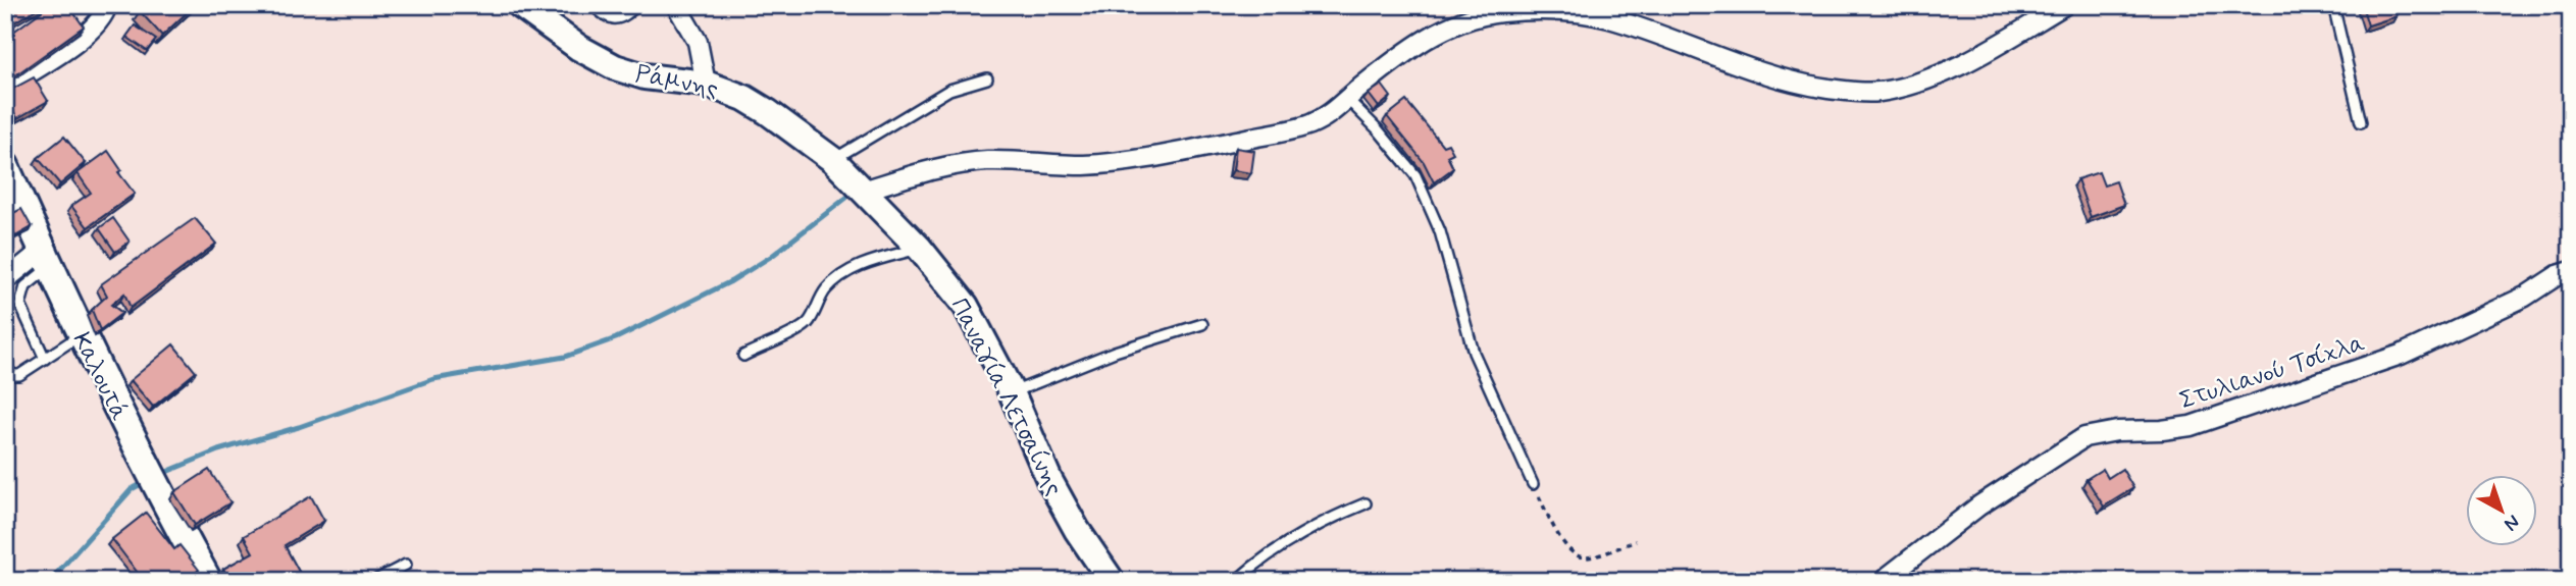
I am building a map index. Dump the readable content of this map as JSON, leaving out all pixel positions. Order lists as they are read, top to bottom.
{
  "streets": {
    "main road": ["Ράμνης", "Καλουτά", "Παναγία Λετσαίνης"],
    "street": ["Στυλιανού Τσίχλα"]
  },
  "crossings": [
    ["Ράμνης", "Παναγία Λετσαίνης"]
  ],
  "north": "bottom right"
}
